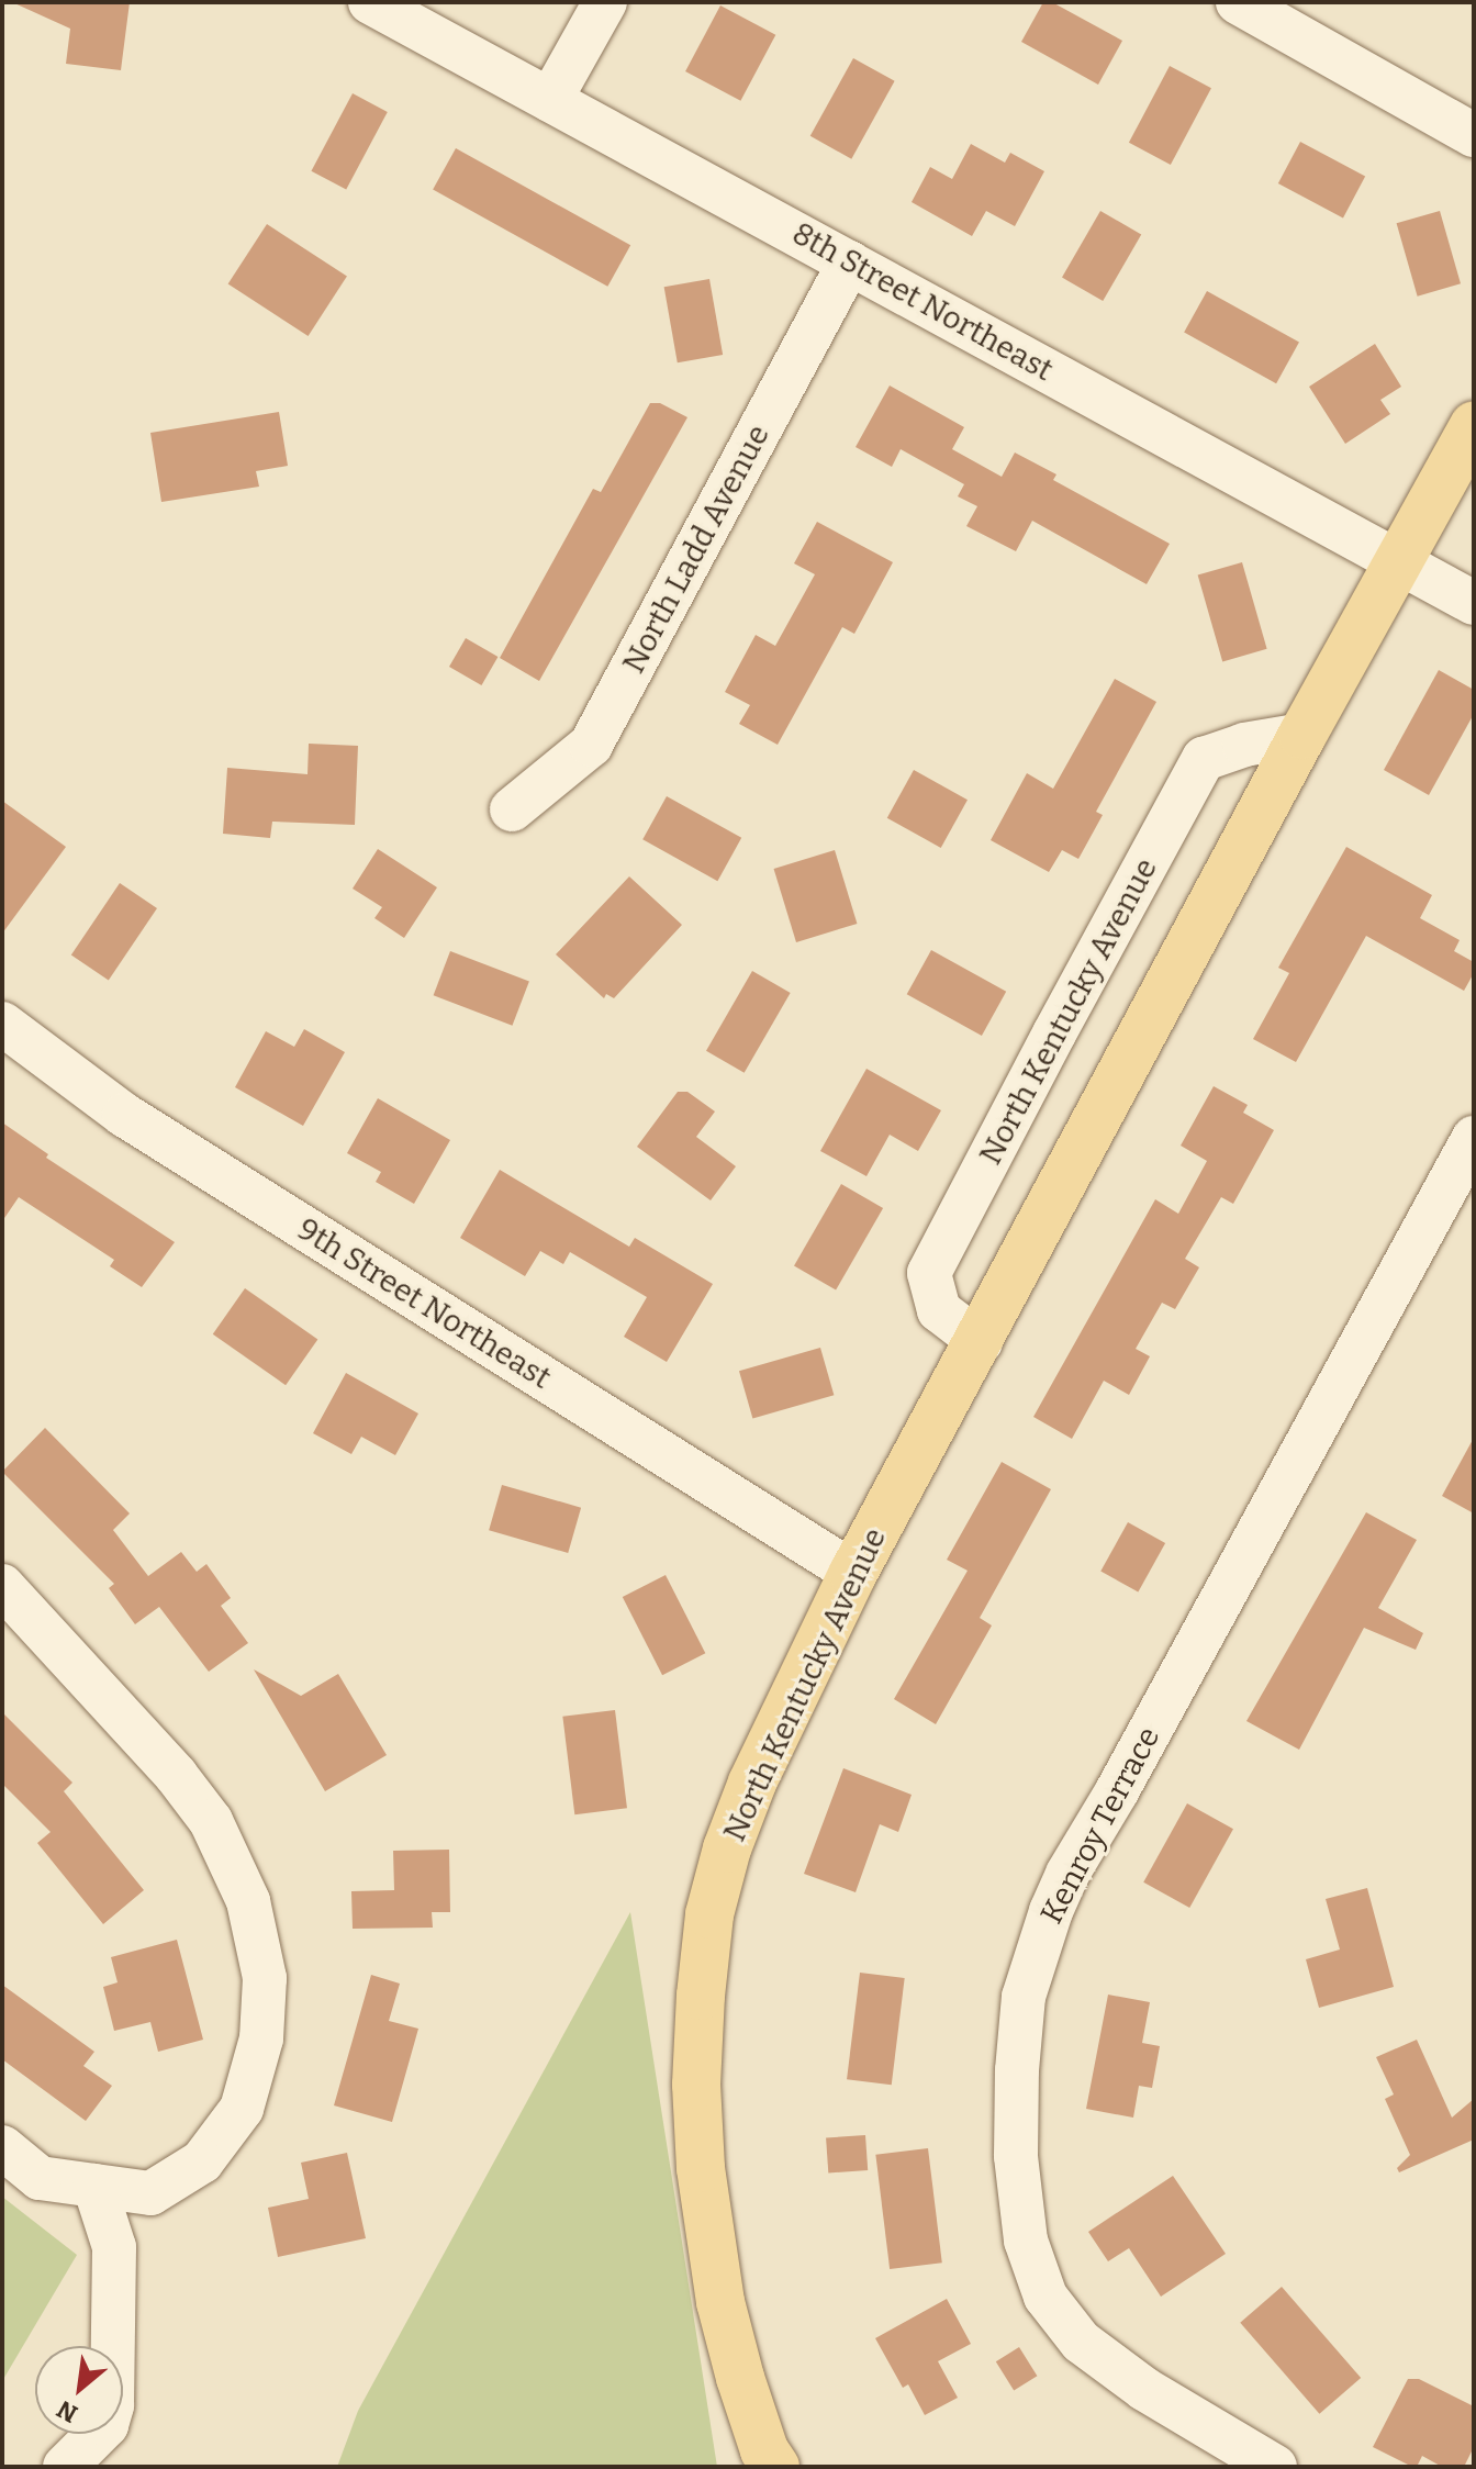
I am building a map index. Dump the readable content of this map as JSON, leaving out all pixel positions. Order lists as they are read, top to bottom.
{
  "streets": {
    "main road": ["North Kentucky Avenue"],
    "street": [
      "8th Street Northeast",
      "North Ladd Avenue",
      "9th Street Northeast",
      "Kenroy Terrace"
    ]
  },
  "crossings": [
    ["8th Street Northeast", "North Ladd Avenue"],
    ["8th Street Northeast", "North Kentucky Avenue"],
    ["North Kentucky Avenue", "9th Street Northeast"]
  ],
  "north": "bottom left"
}
